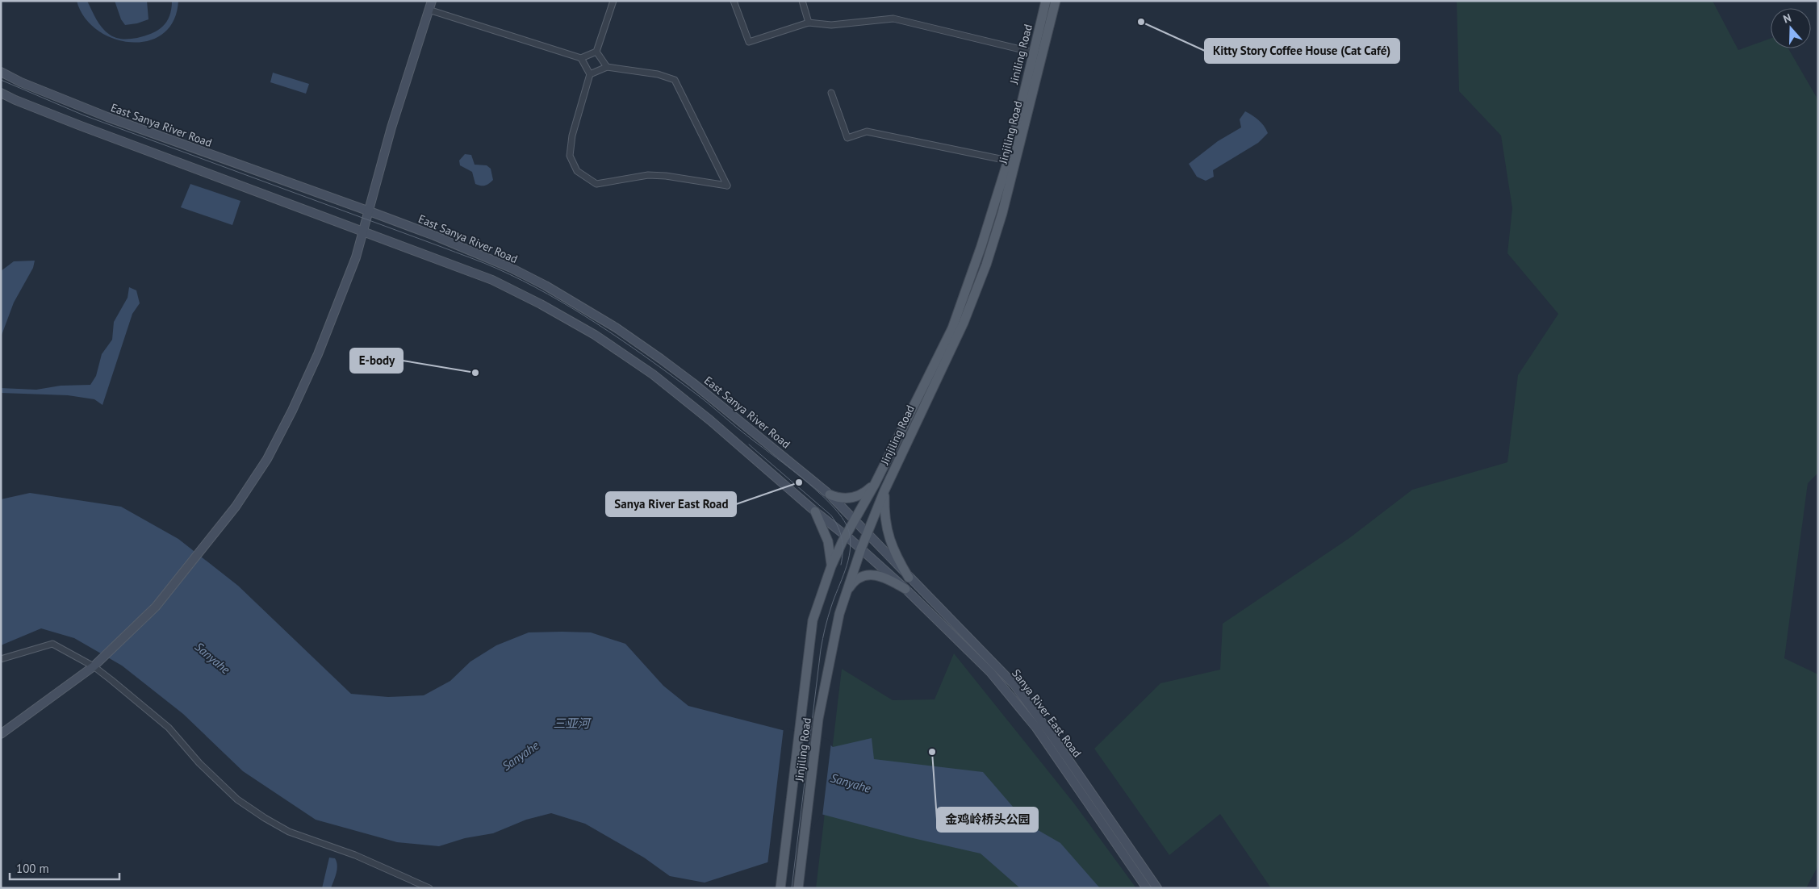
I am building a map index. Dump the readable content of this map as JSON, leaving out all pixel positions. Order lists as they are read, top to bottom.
{
  "streets": {
    "main road": [
      "Jiniling Road",
      "East Sanya River Road",
      "Jinjiling Road",
      "Sanya River East Road"
    ]
  },
  "crossings": [
    ["Jiniling Road", "Jinjiling Road"],
    ["East Sanya River Road", "Jinjiling Road"],
    ["East Sanya River Road", "Sanya River East Road"],
    ["Jinjiling Road", "Sanya River East Road"]
  ],
  "water": ["Sanyahe", "三亚河"],
  "places": [
    "Kitty Story Coffee House (Cat Café)",
    "E-body",
    "Sanya River East Road",
    "金鸡岭桥头公园"
  ],
  "scale_bar": "100 m",
  "north": "top"
}
